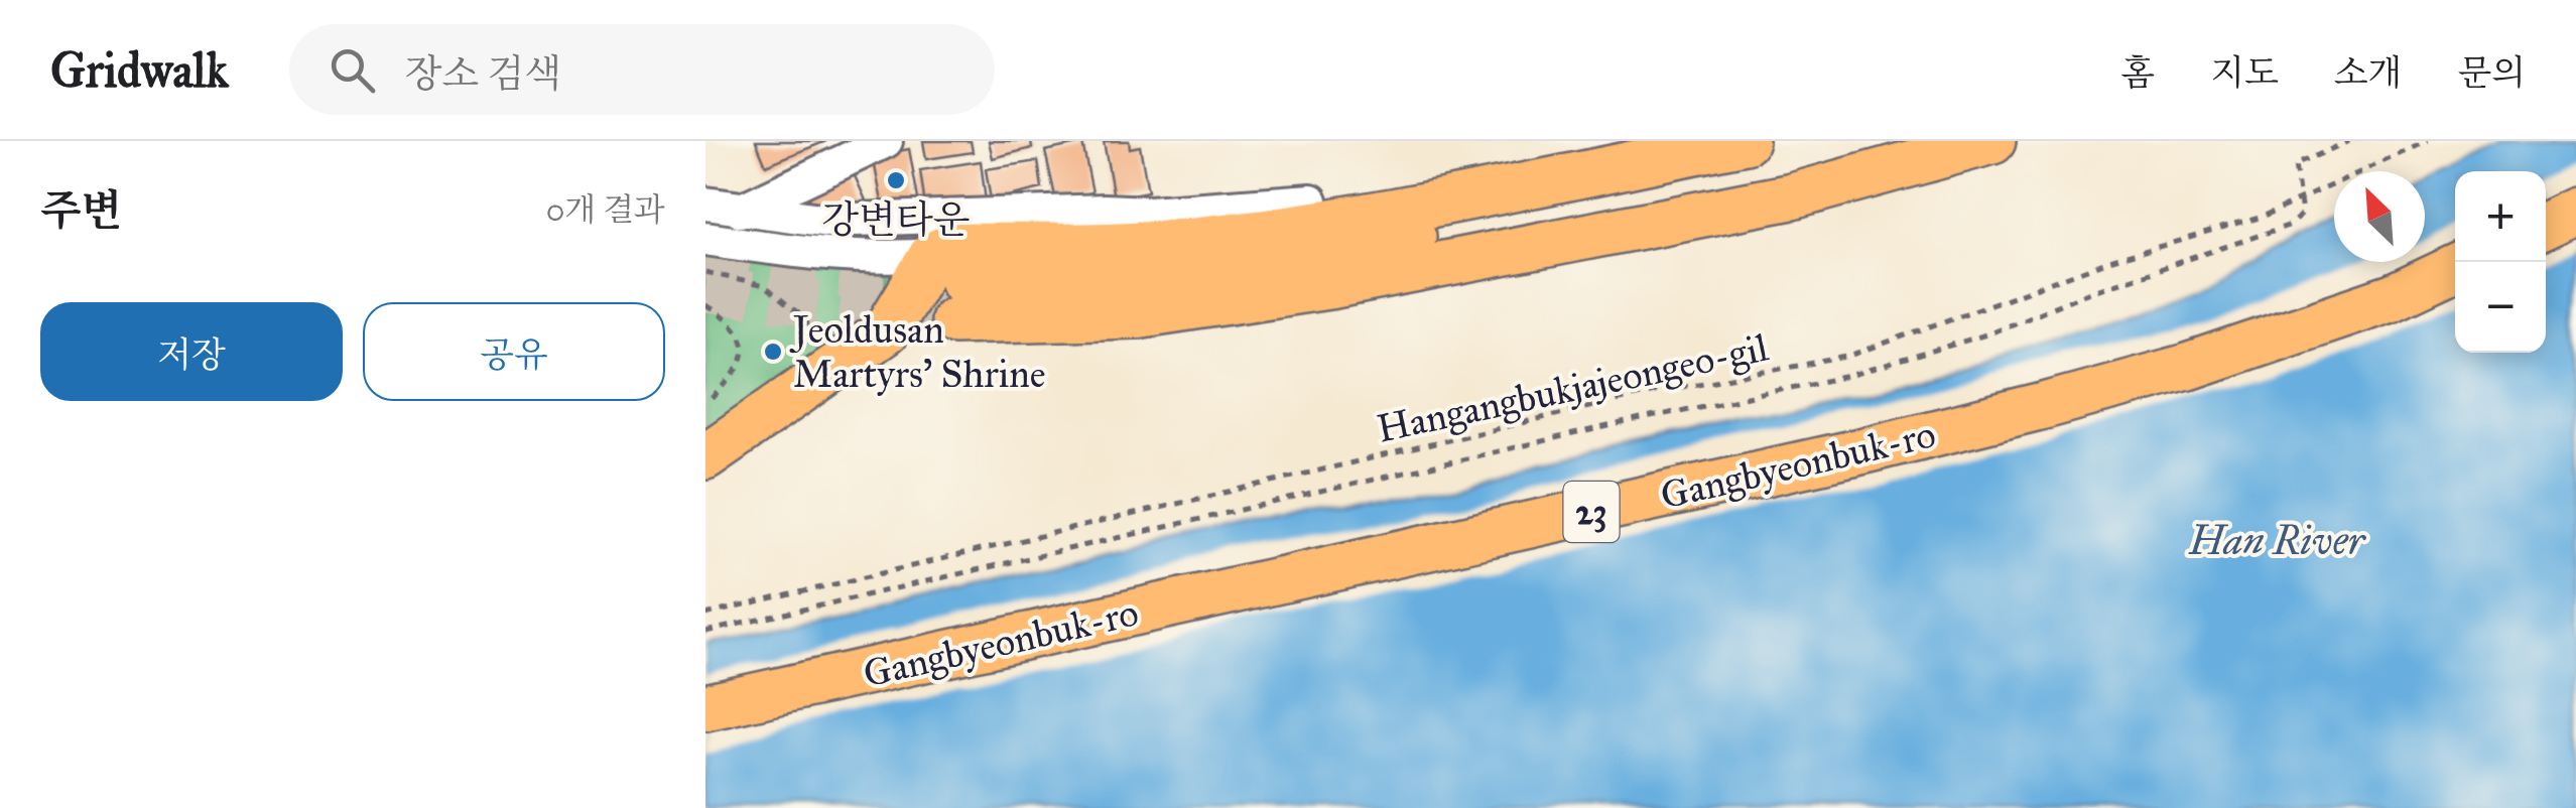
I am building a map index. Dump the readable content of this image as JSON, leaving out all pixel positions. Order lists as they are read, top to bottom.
{
  "streets": {
    "highway": ["Gangbyeonbuk-ro", "23"],
    "path": ["Hangangbukjajeongeo-gil"]
  },
  "water": ["Han River"],
  "places": ["강변타운", "Jeoldusan Martyrs' Shrine"],
  "north": "top left",
  "page": {
    "header": "Gridwalk",
    "search": "장소 검색",
    "nav": [
      "홈",
      "지도",
      "소개",
      "문의"
    ],
    "heading": ["주변", "0개 결과"],
    "map_buttons": ["+", "−"],
    "buttons": ["저장", "공유"]
  }
}
